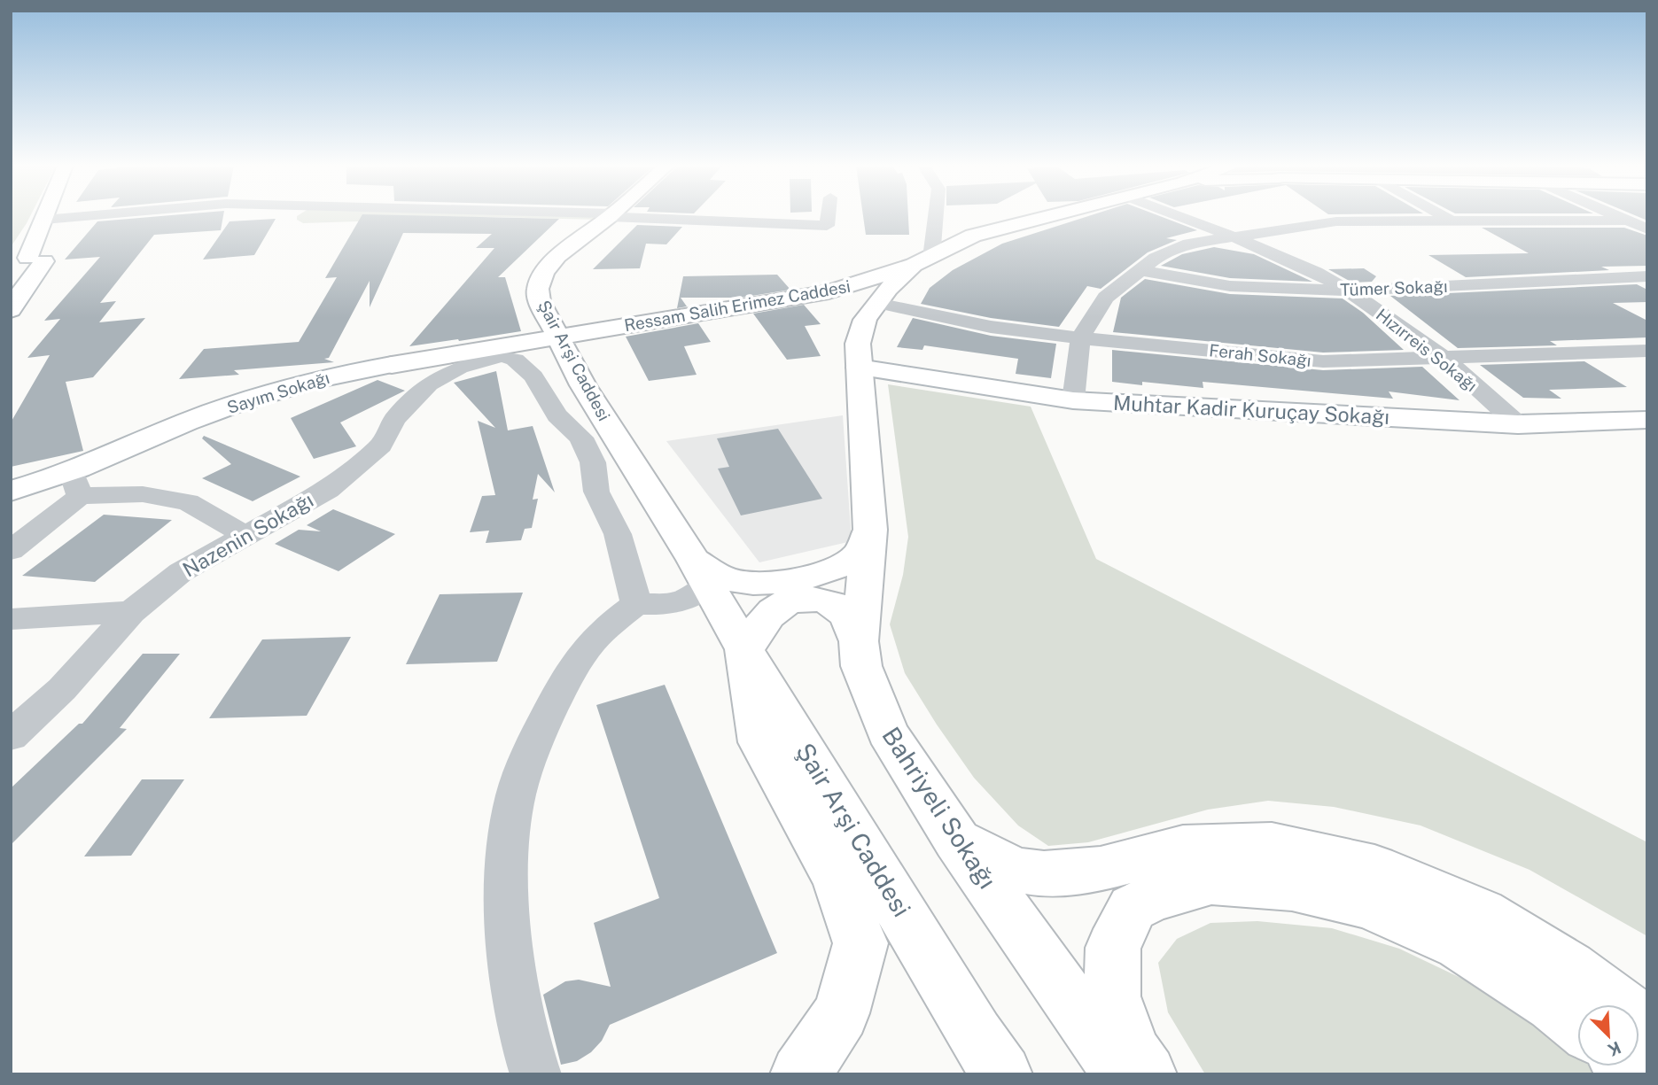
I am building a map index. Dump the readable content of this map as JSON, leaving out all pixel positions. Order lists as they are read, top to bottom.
{
  "streets": {
    "main road": [
      "Ressam Salih Erimez Caddesi",
      "Şair Arşi Caddesi",
      "Sayım Sokağı",
      "Muhtar Kadir Kuruçay Sokağı",
      "Bahriyeli Sokağı"
    ],
    "street": [
      "Tümer Sokağı",
      "Hızırreis Sokağı",
      "Ferah Sokağı",
      "Nazenin Sokağı"
    ]
  },
  "crossings": [
    ["Tümer Sokağı", "Hızırreis Sokağı"],
    ["Ressam Salih Erimez Caddesi", "Şair Arşi Caddesi"],
    ["Ressam Salih Erimez Caddesi", "Sayım Sokağı"],
    ["Ressam Salih Erimez Caddesi", "Bahriyeli Sokağı"],
    ["Hızırreis Sokağı", "Ferah Sokağı"],
    ["Hızırreis Sokağı", "Muhtar Kadir Kuruçay Sokağı"],
    ["Ferah Sokağı", "Bahriyeli Sokağı"],
    ["Şair Arşi Caddesi", "Sayım Sokağı"],
    ["Şair Arşi Caddesi", "Nazenin Sokağı"],
    ["Muhtar Kadir Kuruçay Sokağı", "Bahriyeli Sokağı"]
  ],
  "north": "bottom right"
}
